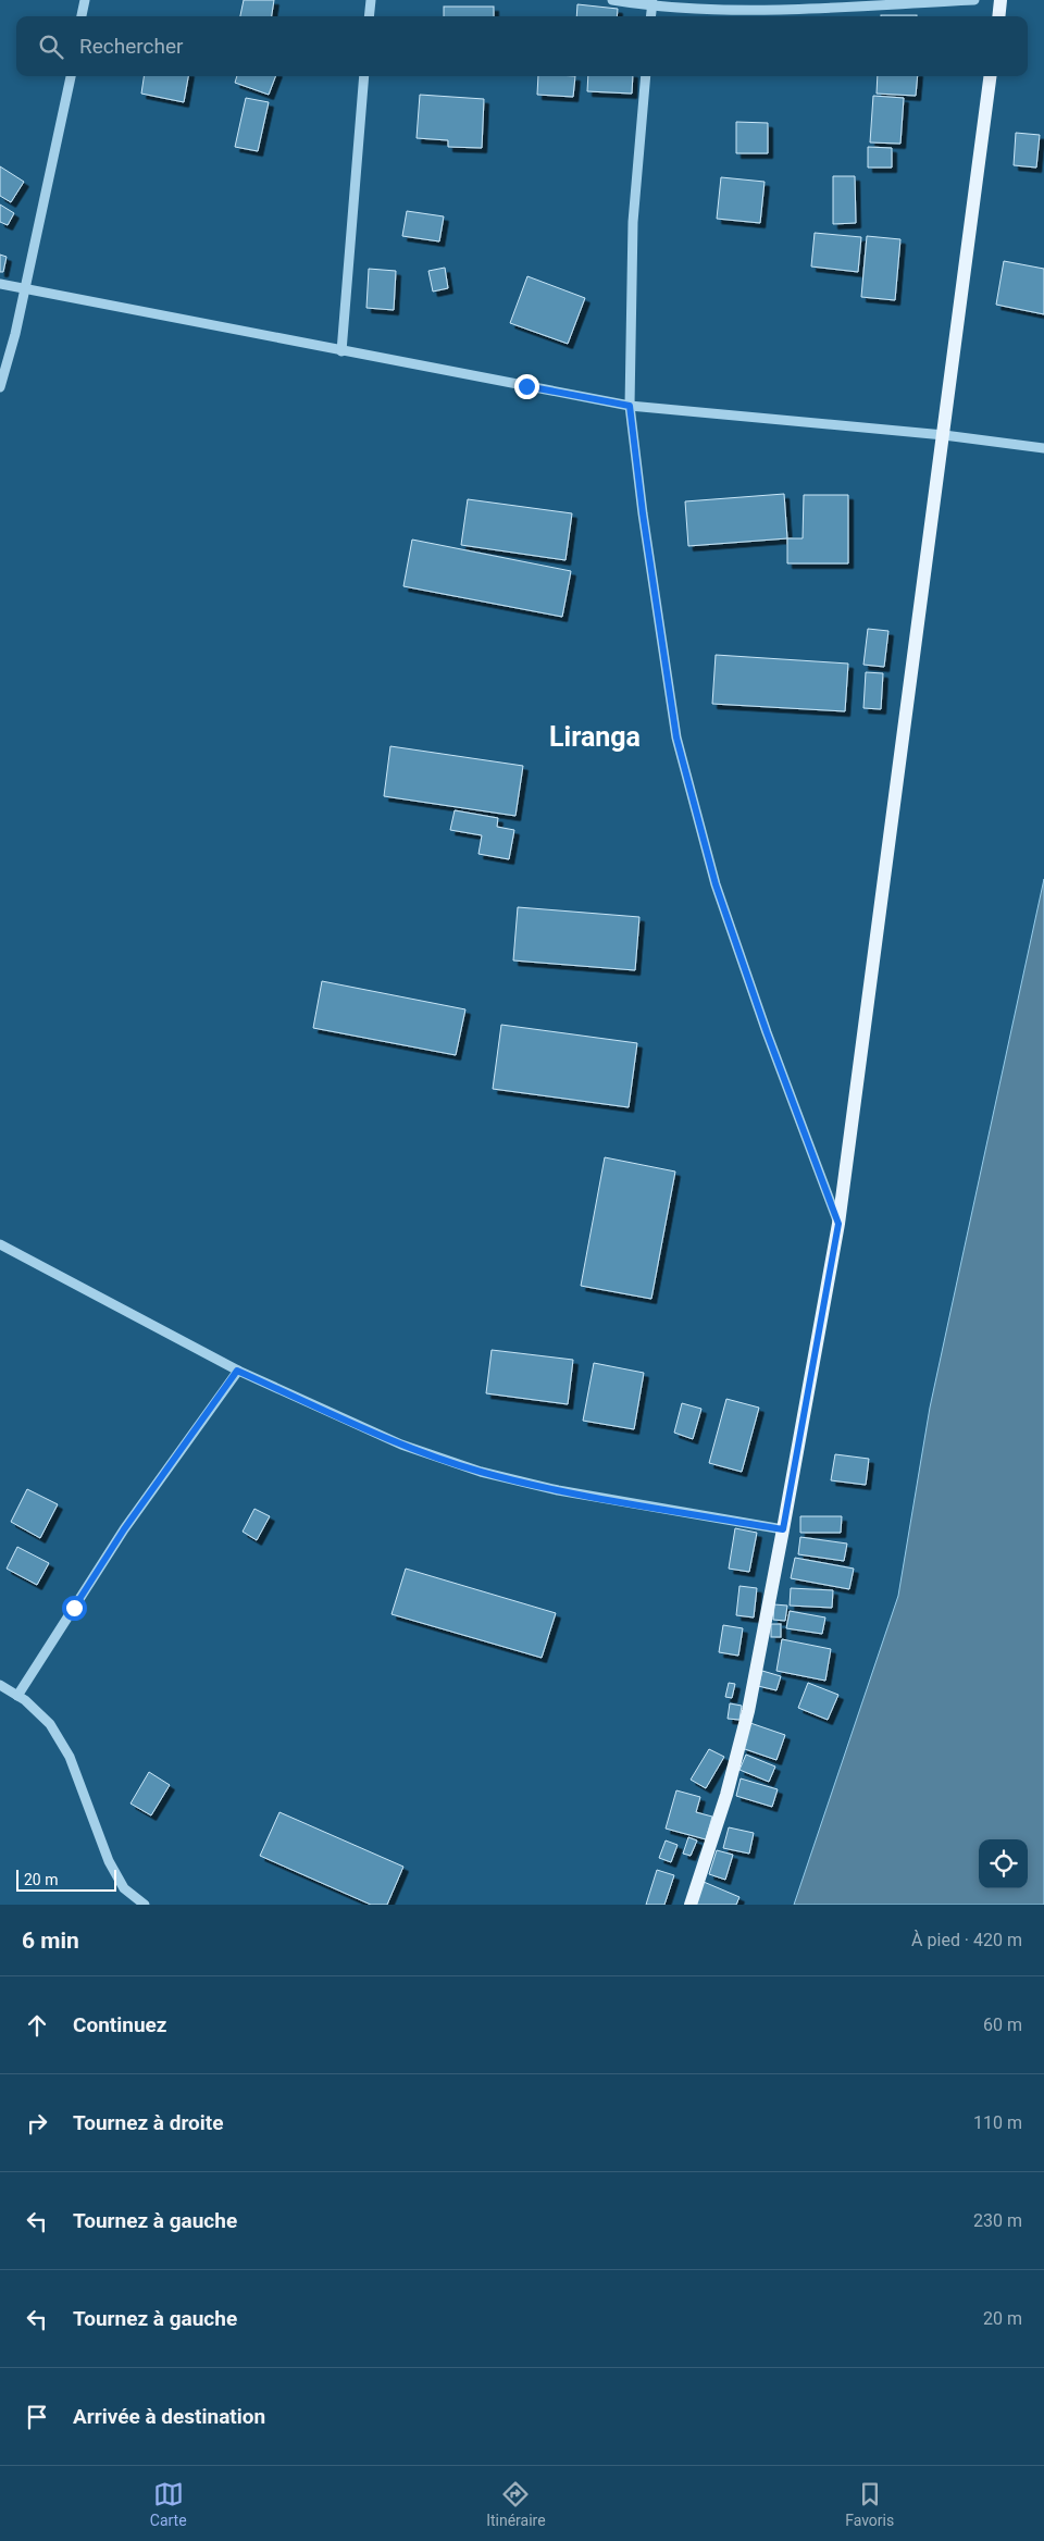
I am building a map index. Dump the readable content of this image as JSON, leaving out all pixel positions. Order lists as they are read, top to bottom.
{
  "districts": ["Liranga"],
  "scale_bar": "20 m",
  "page": {
    "search": "Rechercher",
    "scale": "20 m",
    "heading": ["6 min", "À pied · 420 m"],
    "list": [
      ["Continuez", "60 m"],
      ["Tournez à droite", "110 m"],
      ["Tournez à gauche", "230 m"],
      ["Tournez à gauche", "20 m"],
      "Arrivée à destination"
    ],
    "nav": ["Carte", "Itinéraire", "Favoris"]
  }
}
